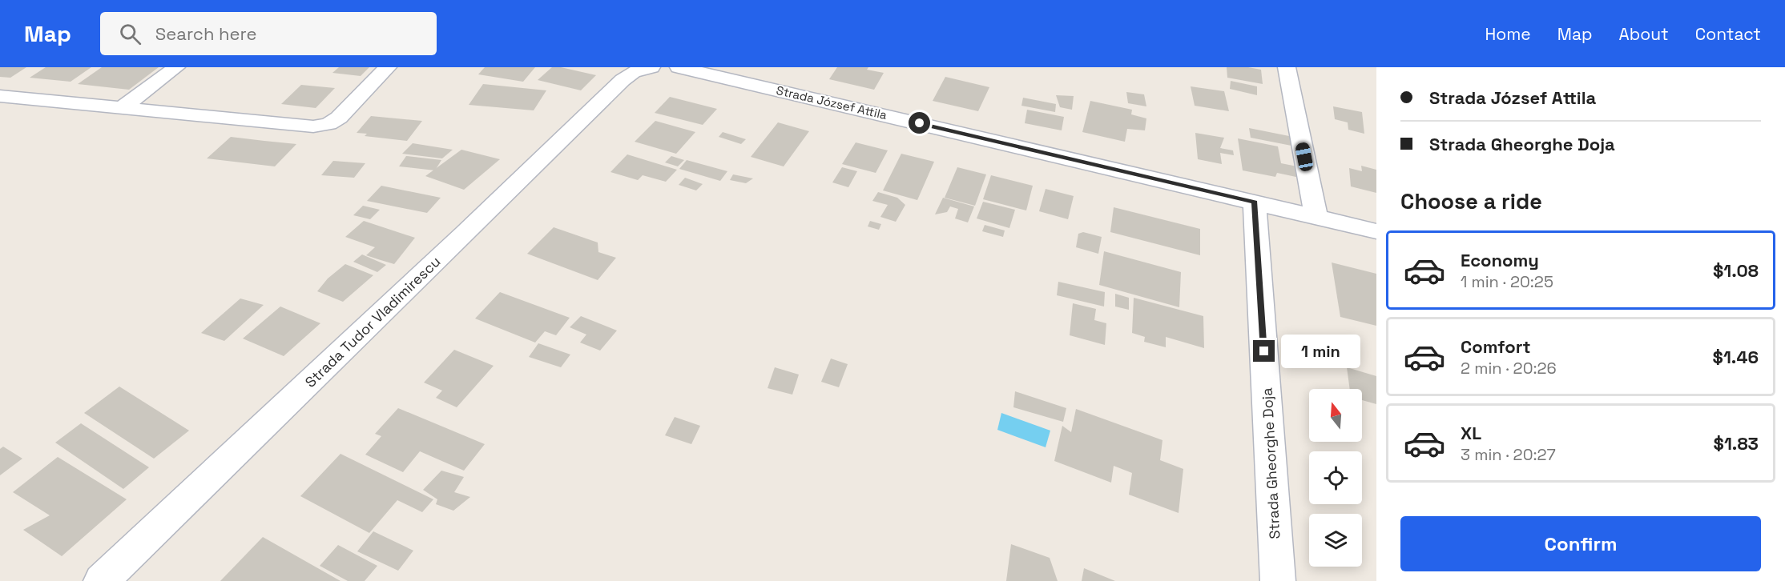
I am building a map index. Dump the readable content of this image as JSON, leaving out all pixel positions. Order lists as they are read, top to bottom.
{
  "streets": {
    "street": ["Strada József Attila", "Strada Tudor Vladimirescu", "Strada Gheorghe Doja"]
  },
  "crossings": [
    ["Strada József Attila", "Strada Gheorghe Doja"]
  ],
  "north": "top",
  "page": {
    "header": "Map",
    "search": "Search here",
    "nav": [
      "Home",
      "Map",
      "About",
      "Contact"
    ],
    "banner": ["Strada József Attila", "Strada Gheorghe Doja"],
    "heading": "Choose a ride",
    "list": [
      {
        "name": "Economy",
        "note": "1 min · 20:25",
        "value": "$1.08"
      },
      {
        "name": "Comfort",
        "note": "2 min · 20:26",
        "value": "$1.46"
      },
      {
        "name": "XL",
        "note": "3 min · 20:27",
        "value": "$1.83"
      }
    ],
    "bubble": "1 min",
    "buttons": "Confirm"
  }
}
